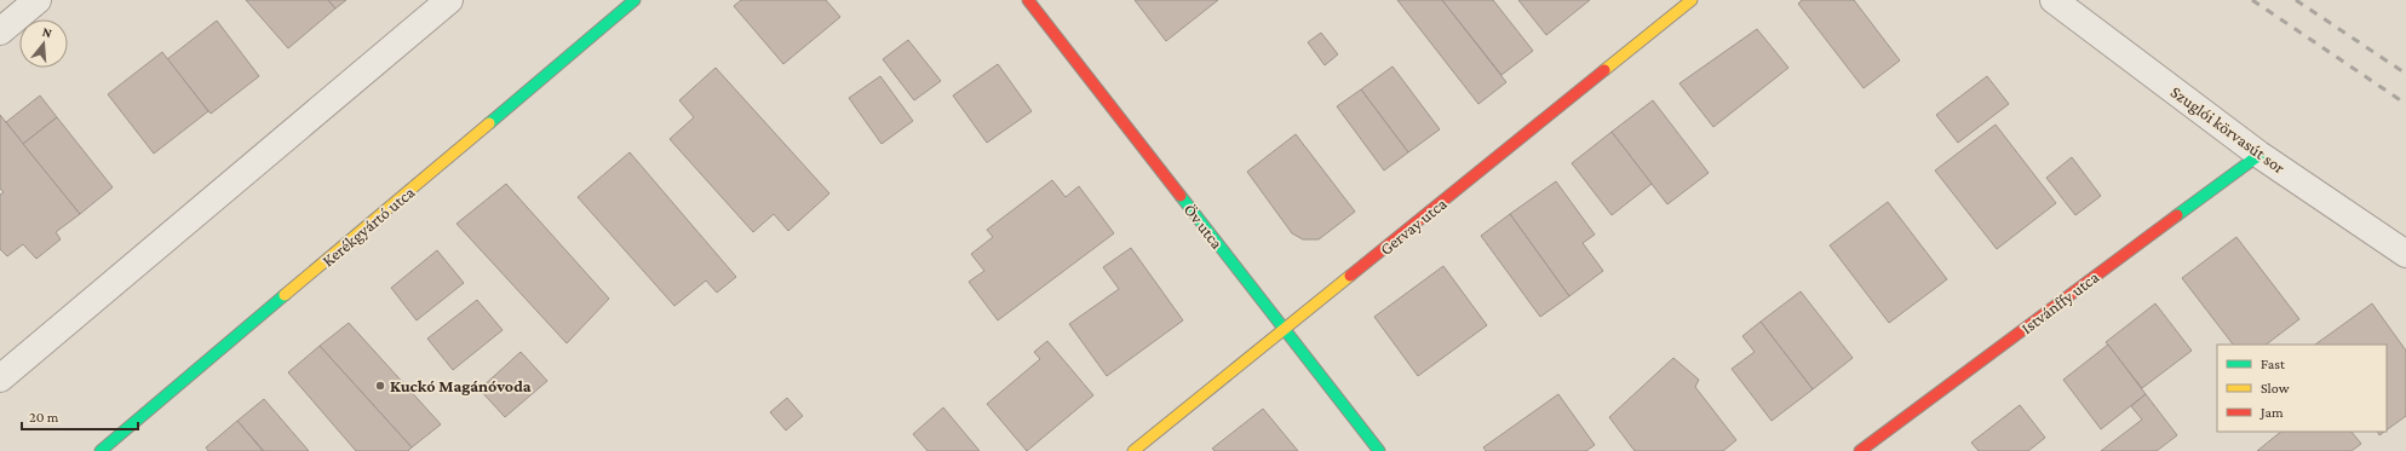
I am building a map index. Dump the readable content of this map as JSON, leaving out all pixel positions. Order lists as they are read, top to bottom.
{
  "streets": {
    "street": [
      "Szuglói körvasút sor",
      "Kerékgyártó utca",
      "Öv utca",
      "Gervay utca",
      "Istvánffy utca"
    ]
  },
  "crossings": [
    ["Szuglói körvasút sor", "Istvánffy utca"],
    ["Öv utca", "Gervay utca"]
  ],
  "places": ["Kuckó Magánóvoda"],
  "legend": ["Fast", "Slow", "Jam"],
  "scale_bar": "20 m",
  "north": "top"
}
